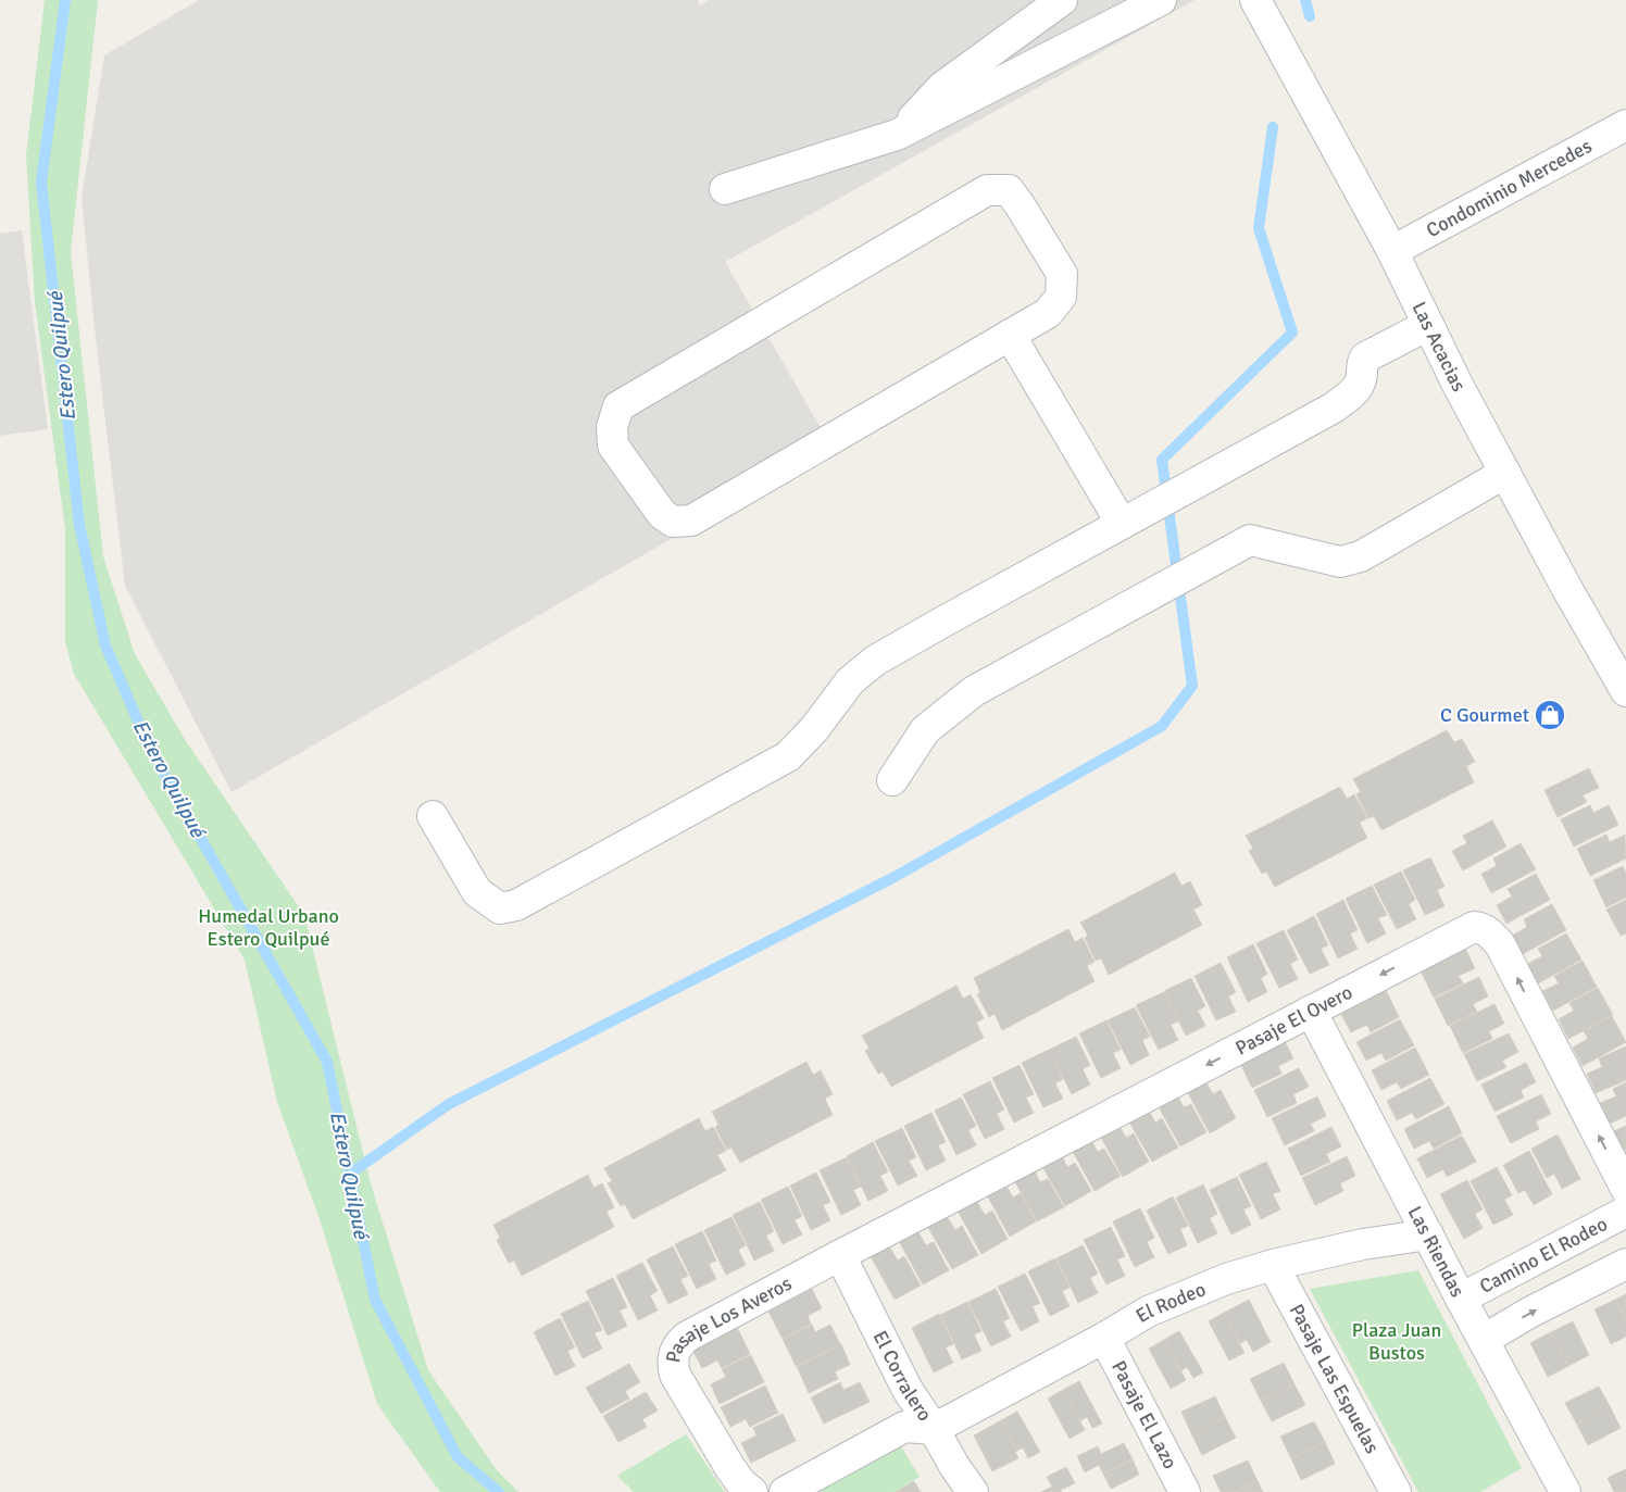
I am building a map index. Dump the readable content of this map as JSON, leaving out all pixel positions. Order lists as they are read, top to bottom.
{
  "streets": {
    "street": [
      "Condominio Mercedes",
      "Las Acacias",
      "Pasaje El Overo",
      "Las Riendas",
      "Camino El Rodeo",
      "El Rodeo",
      "Pasaje Los Averos",
      "El Corralero",
      "Pasaje Las Espuelas",
      "Pasaje El Lazo"
    ]
  },
  "crossings": [
    ["Condominio Mercedes", "Las Acacias"],
    ["Pasaje El Overo", "Las Riendas"],
    ["Pasaje El Overo", "Pasaje Los Averos"],
    ["Pasaje El Overo", "El Corralero"],
    ["Las Riendas", "Camino El Rodeo"],
    ["Las Riendas", "El Rodeo"],
    ["El Rodeo", "El Corralero"],
    ["El Rodeo", "Pasaje Las Espuelas"],
    ["El Rodeo", "Pasaje El Lazo"],
    ["Pasaje Los Averos", "El Corralero"]
  ],
  "water": ["Estero Quilpué"],
  "parks": ["Humedal Urbano Estero Quilpué", "Plaza Juan Bustos"],
  "places": {
    "shop": ["C Gourmet"]
  }
}
